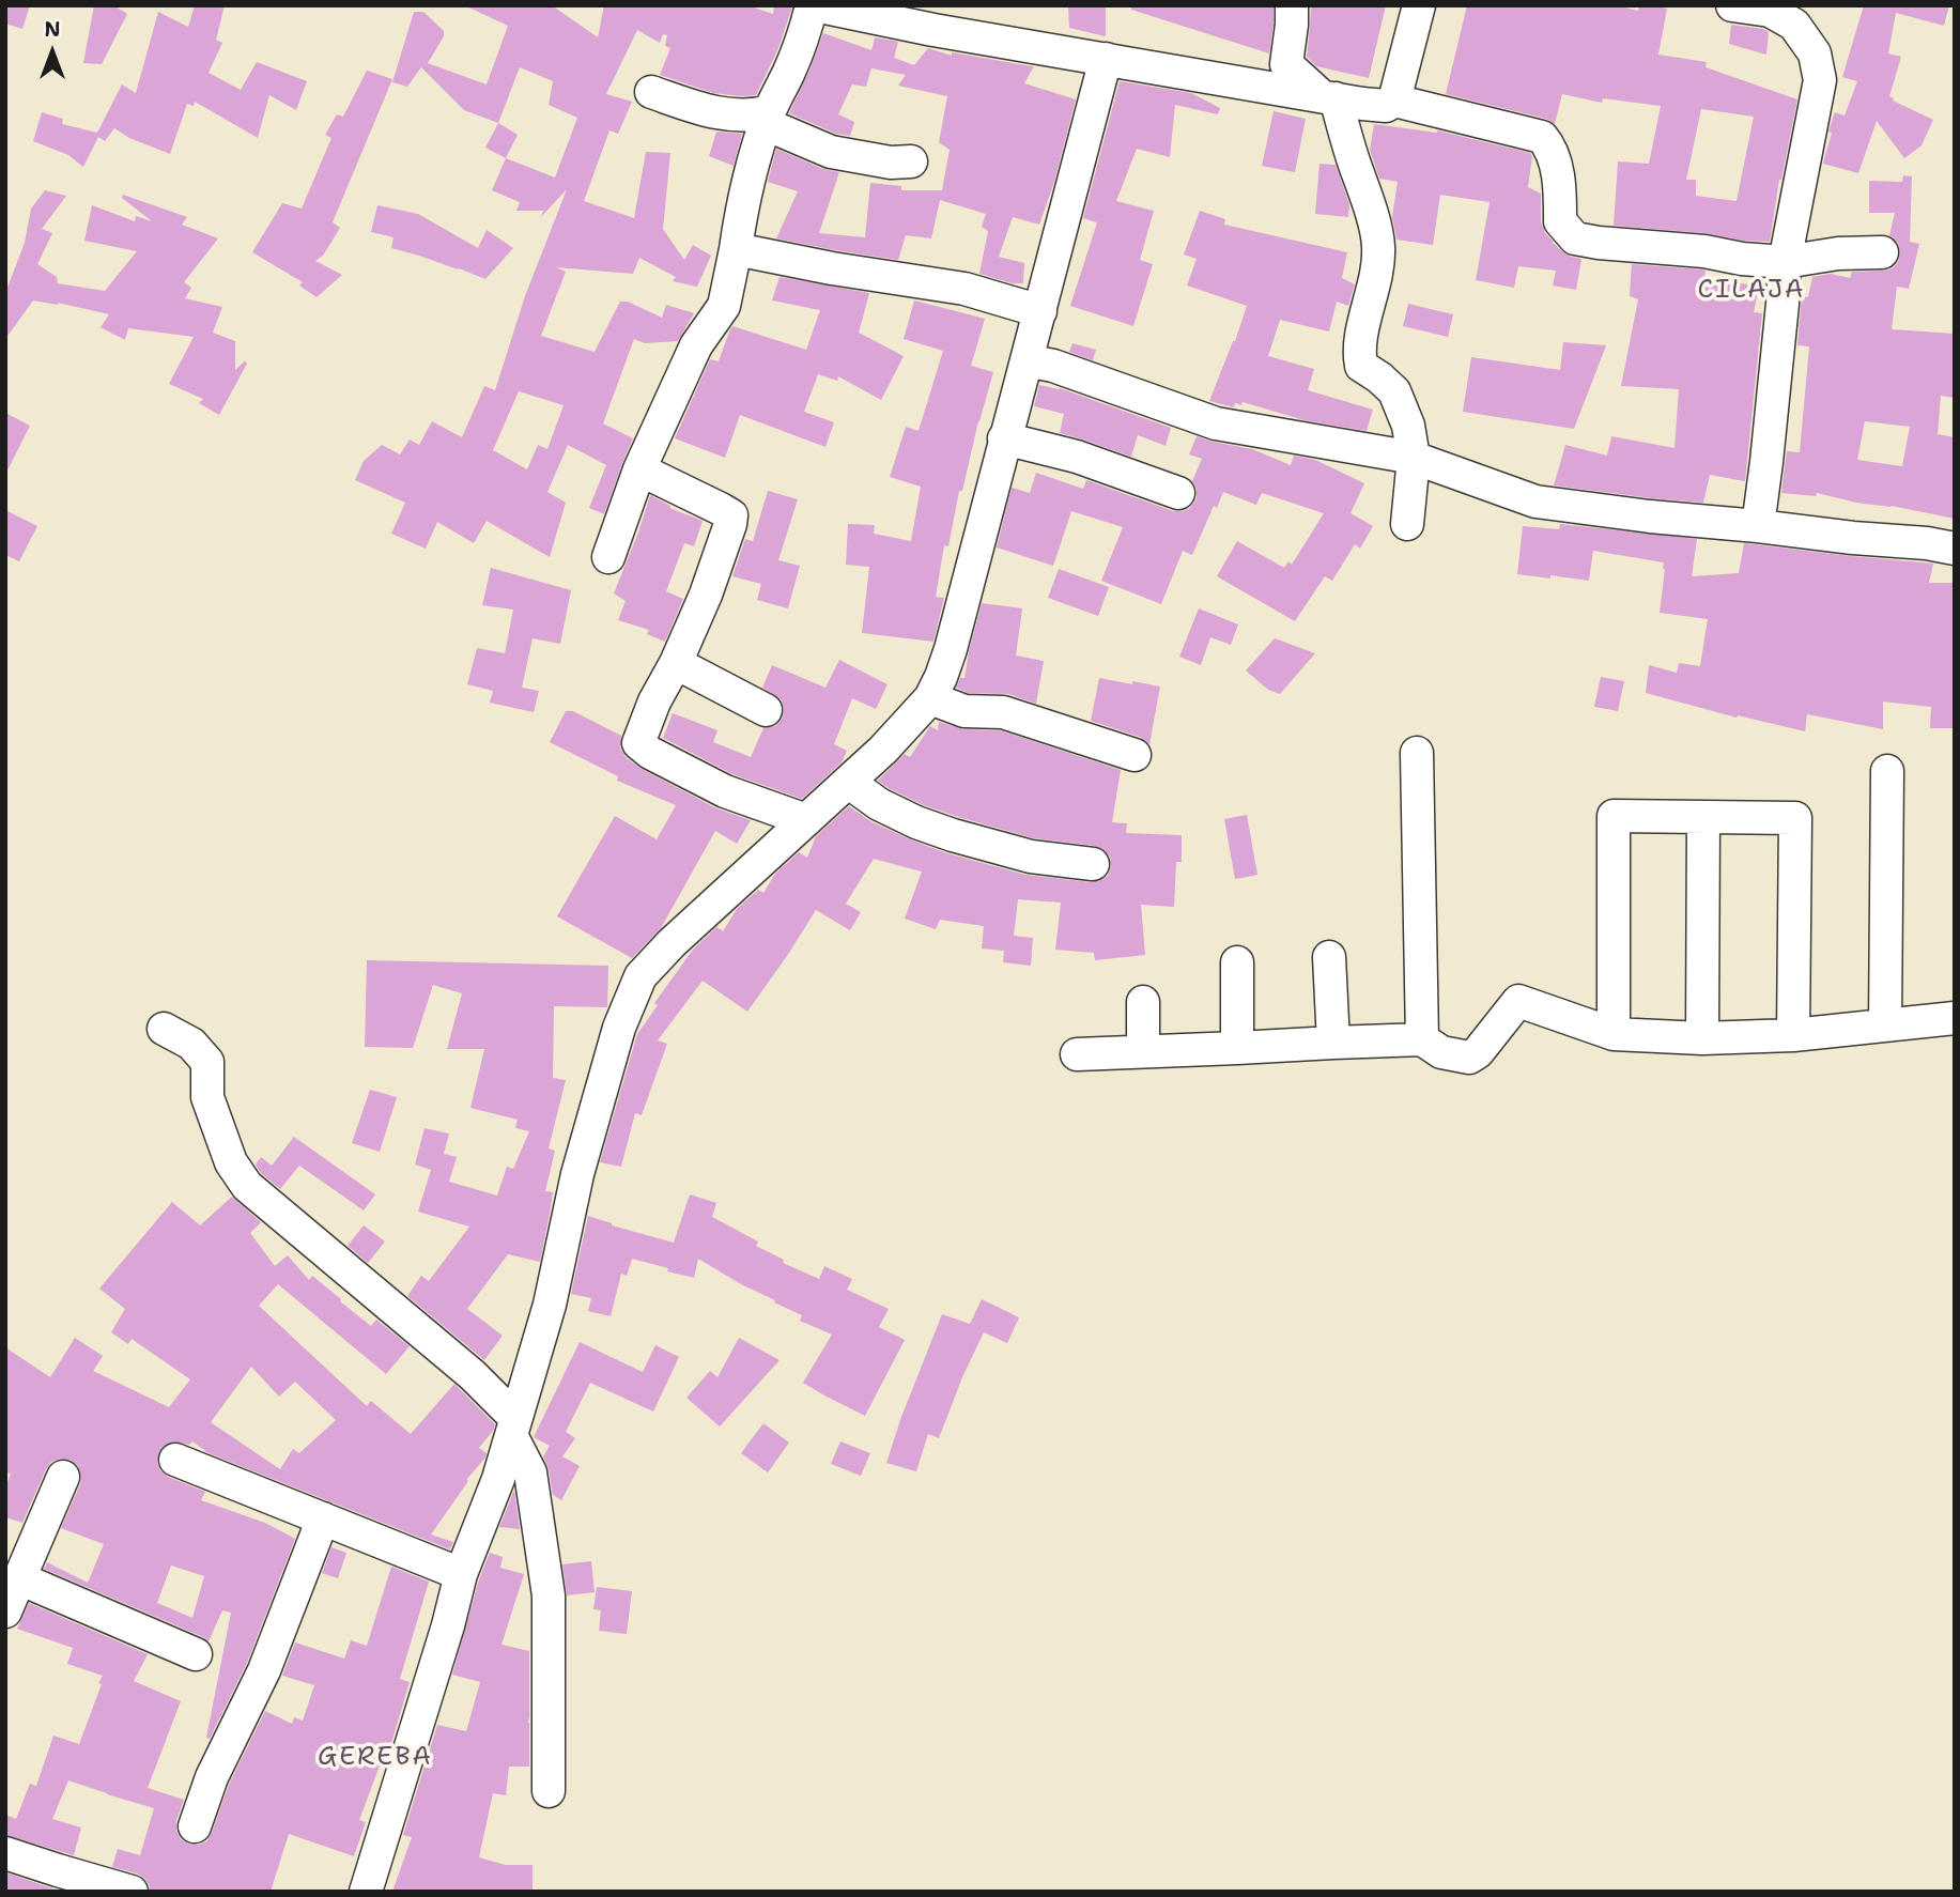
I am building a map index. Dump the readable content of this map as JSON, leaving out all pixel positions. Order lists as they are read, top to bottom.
{
  "districts": ["CILAJA", "GEREBA"],
  "north": "top"
}
